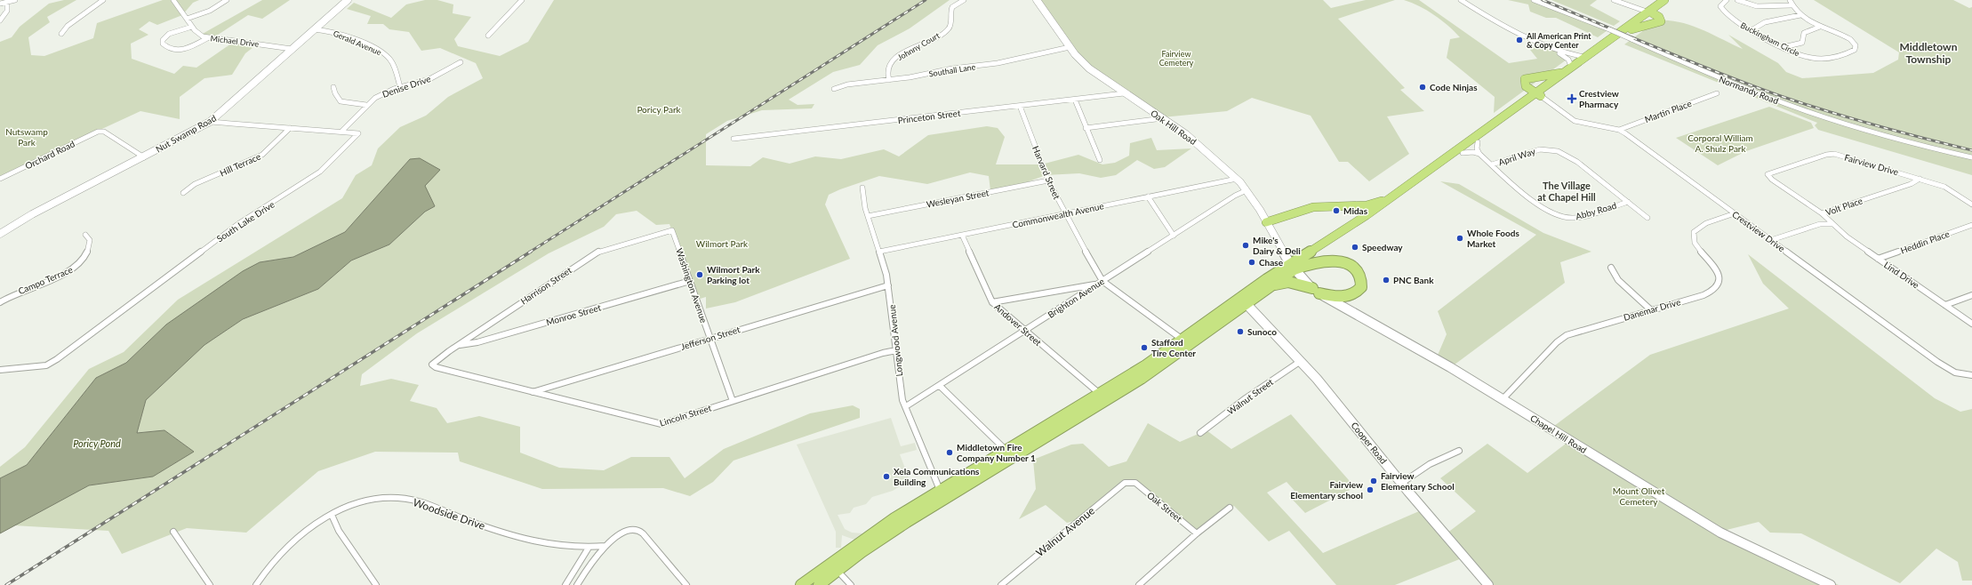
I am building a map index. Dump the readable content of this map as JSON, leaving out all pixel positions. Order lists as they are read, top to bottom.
{
  "streets": {
    "street": [
      "Buckingham Circle",
      "Michael Drive",
      "Gerald Avenue",
      "Johnny Court",
      "Southall Lane",
      "Denise Drive",
      "Normandy Road",
      "Martin Place",
      "Princeton Street",
      "Oak Hill Road",
      "Nut Swamp Road",
      "Orchard Road",
      "April Way",
      "Hill Terrace",
      "Fairview Drive",
      "Harvard Street",
      "Wesleyan Street",
      "Volt Place",
      "Abby Road",
      "Commonwealth Avenue",
      "South Lake Drive",
      "Crestview Drive",
      "Heddin Place",
      "Lind Drive",
      "Campo Terrace",
      "Harrison Street",
      "Washington Avenue",
      "Brighton Avenue",
      "Danemar Drive",
      "Monroe Street",
      "Andover Street",
      "Jefferson Street",
      "Longwood Avenue",
      "Walnut Street",
      "Lincoln Street",
      "Chapel Hill Road",
      "Cooper Road",
      "Oak Street",
      "Woodside Drive",
      "Walnut Avenue"
    ]
  },
  "crossings": [
    ["Michael Drive", "Nut Swamp Road"],
    ["Gerald Avenue", "Denise Drive"],
    ["Gerald Avenue", "Nut Swamp Road"],
    ["Johnny Court", "Southall Lane"],
    ["Southall Lane", "Oak Hill Road"],
    ["Denise Drive", "South Lake Drive"],
    ["Martin Place", "Crestview Drive"],
    ["Princeton Street", "Oak Hill Road"],
    ["Princeton Street", "Harvard Street"],
    ["Oak Hill Road", "Commonwealth Avenue"],
    ["Oak Hill Road", "Brighton Avenue"],
    ["Oak Hill Road", "Chapel Hill Road"],
    ["Nut Swamp Road", "Orchard Road"],
    ["Nut Swamp Road", "South Lake Drive"],
    ["April Way", "Abby Road"],
    ["Hill Terrace", "South Lake Drive"],
    ["Fairview Drive", "Volt Place"],
    ["Harvard Street", "Wesleyan Street"],
    ["Harvard Street", "Commonwealth Avenue"],
    ["Harvard Street", "Brighton Avenue"],
    ["Wesleyan Street", "Longwood Avenue"],
    ["Volt Place", "Crestview Drive"],
    ["Volt Place", "Lind Drive"],
    ["Commonwealth Avenue", "Andover Street"],
    ["Commonwealth Avenue", "Longwood Avenue"],
    ["Crestview Drive", "Danemar Drive"],
    ["Heddin Place", "Lind Drive"],
    ["Harrison Street", "Washington Avenue"],
    ["Harrison Street", "Monroe Street"],
    ["Harrison Street", "Lincoln Street"],
    ["Washington Avenue", "Monroe Street"],
    ["Washington Avenue", "Jefferson Street"],
    ["Washington Avenue", "Lincoln Street"],
    ["Brighton Avenue", "Andover Street"],
    ["Brighton Avenue", "Longwood Avenue"],
    ["Danemar Drive", "Chapel Hill Road"],
    ["Jefferson Street", "Longwood Avenue"],
    ["Jefferson Street", "Lincoln Street"],
    ["Longwood Avenue", "Lincoln Street"],
    ["Walnut Street", "Cooper Road"],
    ["Oak Street", "Walnut Avenue"]
  ],
  "districts": ["Middletown Township", "The Village at Chapel Hill"],
  "water": ["Poricy Pond"],
  "parks": [
    "Fairview Cemetery",
    "Poricy Park",
    "Nutswamp Park",
    "Corporal William A. Shulz Park",
    "Wilmort Park",
    "Mount Olivet Cemetery"
  ],
  "places": {
    "other": [
      "All American Print & Copy Center",
      "Code Ninjas",
      "Midas",
      "Whole Foods Market",
      "Mike's Dairy & Deli",
      "Speedway",
      "Chase",
      "Wilmort Park Parking lot",
      "PNC Bank",
      "Sunoco",
      "Stafford Tire Center",
      "Middletown Fire Company Number 1",
      "Xela Communications Building",
      "Fairview Elementary School",
      "Fairview Elementary school"
    ],
    "health": ["Crestview Pharmacy"]
  }
}
